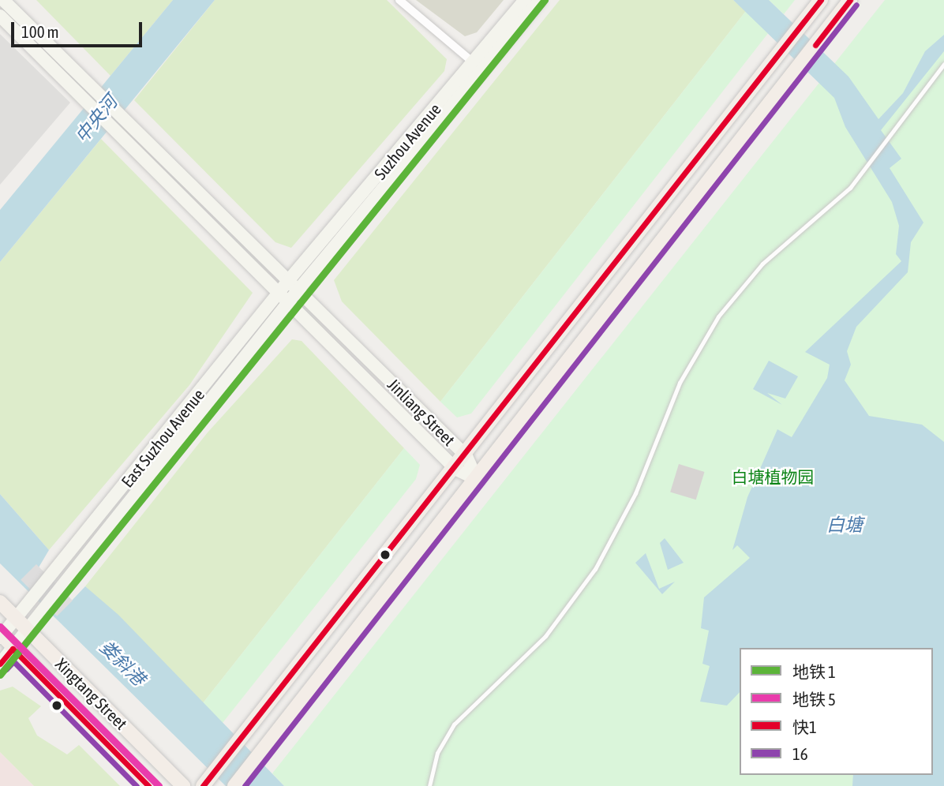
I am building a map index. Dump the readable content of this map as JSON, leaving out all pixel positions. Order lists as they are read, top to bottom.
{
  "streets": {
    "main road": [
      "Suzhou Avenue",
      "Jinliang Street",
      "East Suzhou Avenue",
      "Xingtang Street"
    ]
  },
  "crossings": [
    ["Suzhou Avenue", "Jinliang Street"],
    ["Suzhou Avenue", "East Suzhou Avenue"],
    ["Jinliang Street", "East Suzhou Avenue"],
    ["East Suzhou Avenue", "Xingtang Street"]
  ],
  "water": ["中央河", "白塘", "娄斜港"],
  "parks": ["白塘植物园"],
  "lines": [
    "metro line 1",
    "transit line 快1",
    "transit line 16",
    "metro line 5"
  ],
  "legend": [
    "地铁 1",
    "地铁 5",
    "快1",
    "16"
  ],
  "scale_bar": "100 m"
}
